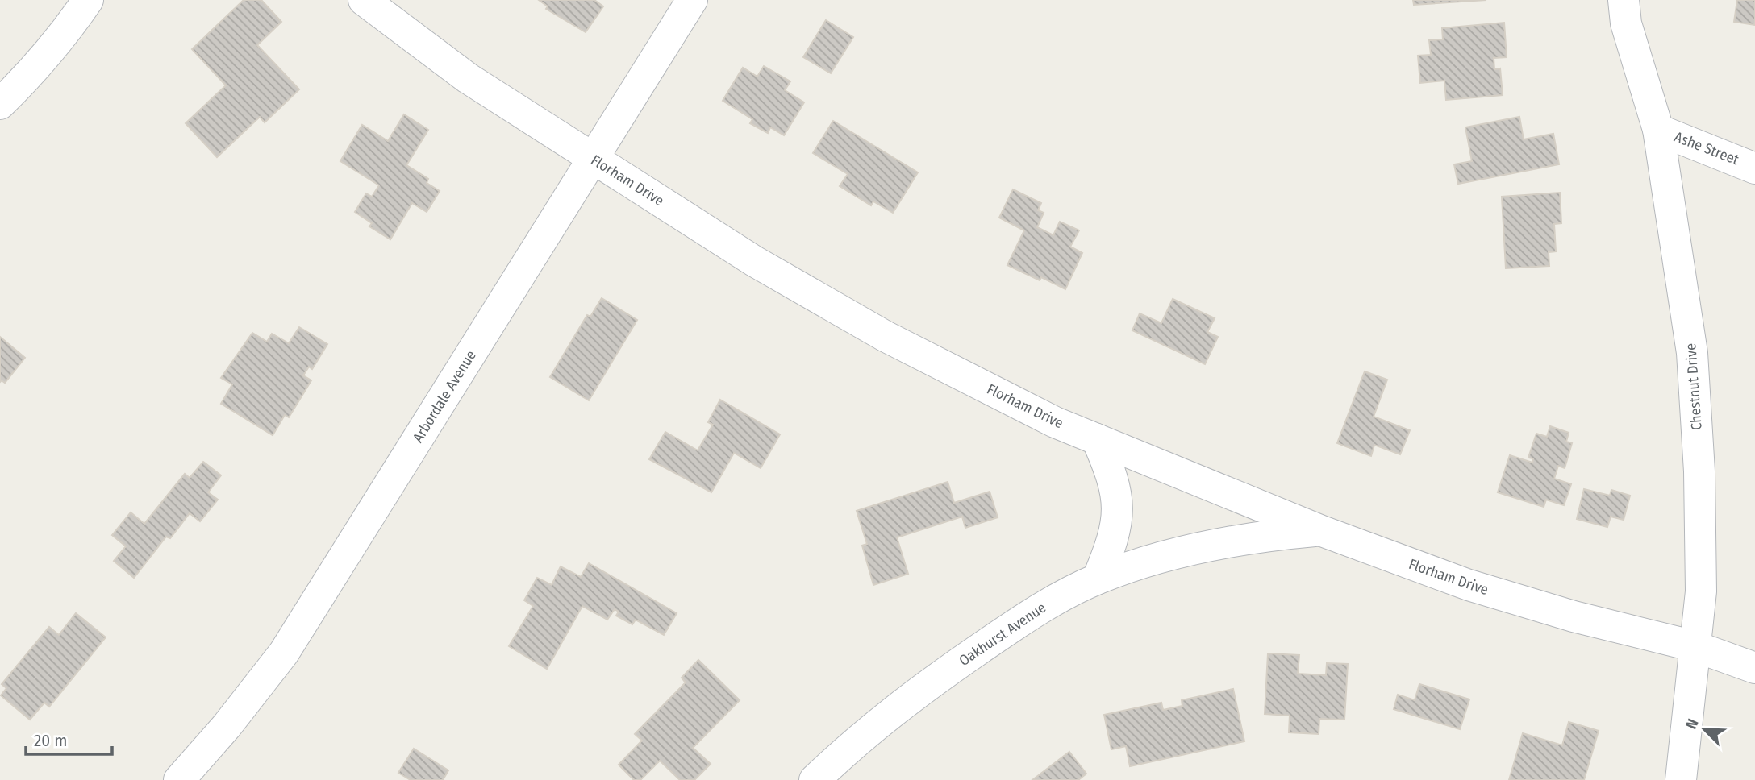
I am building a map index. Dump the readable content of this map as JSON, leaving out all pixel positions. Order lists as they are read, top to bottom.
{
  "streets": {
    "street": [
      "Ashe Street",
      "Florham Drive",
      "Chestnut Drive",
      "Arbordale Avenue",
      "Oakhurst Avenue"
    ]
  },
  "crossings": [
    ["Ashe Street", "Chestnut Drive"],
    ["Florham Drive", "Chestnut Drive"],
    ["Florham Drive", "Arbordale Avenue"],
    ["Florham Drive", "Oakhurst Avenue"]
  ],
  "scale_bar": "20 m",
  "north": "top left"
}
